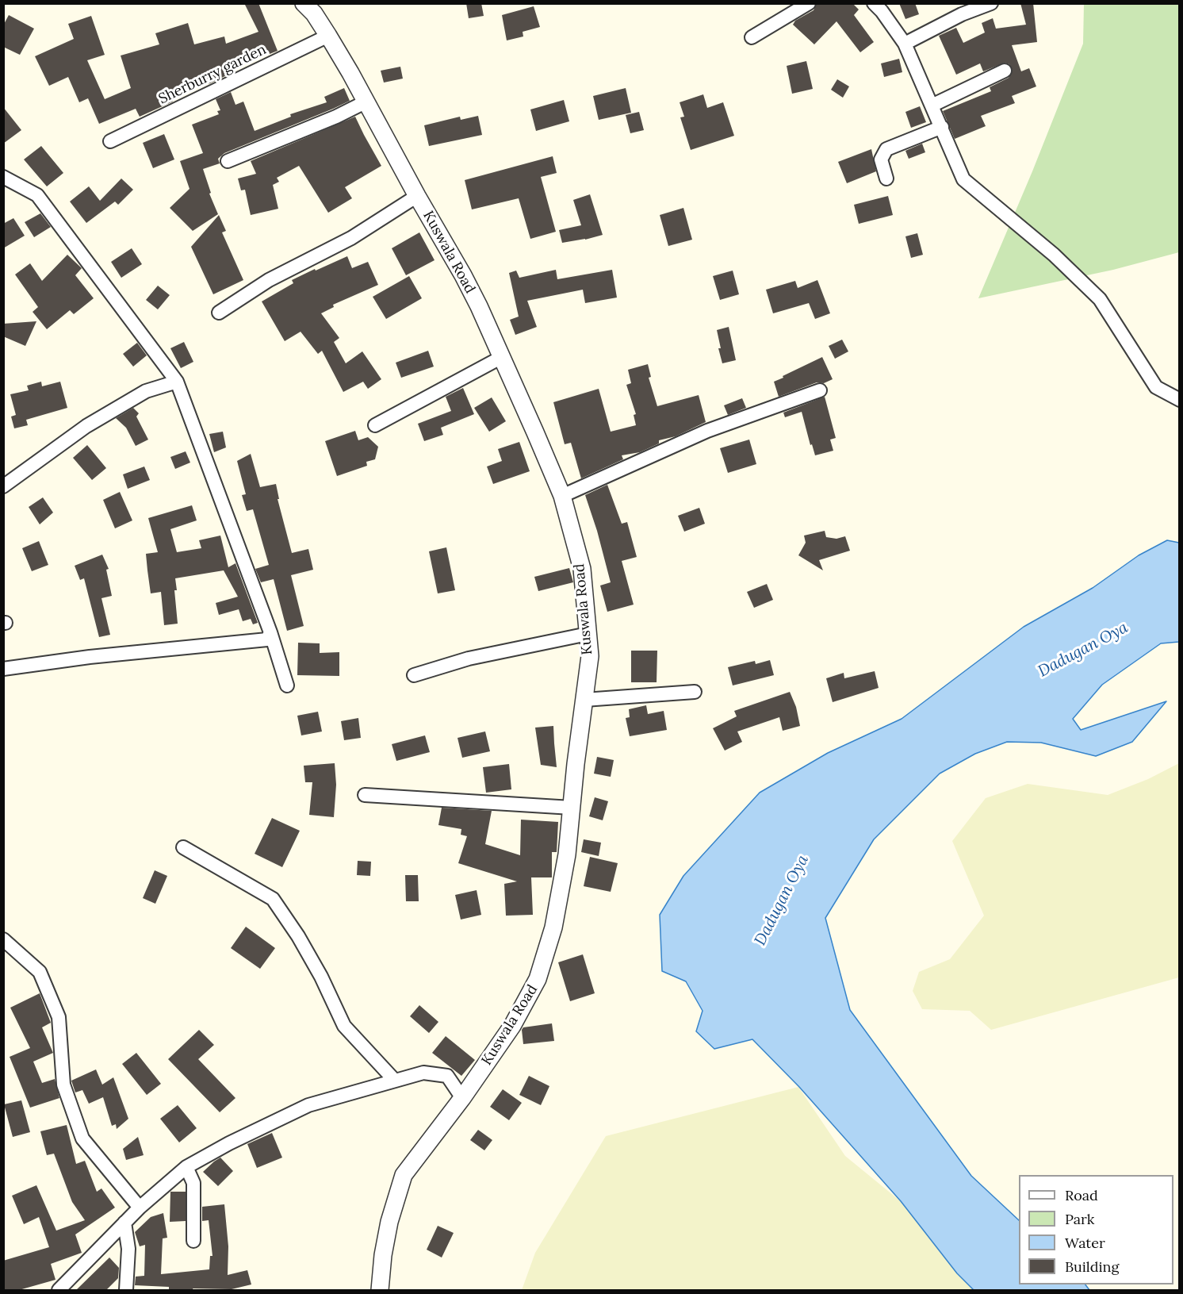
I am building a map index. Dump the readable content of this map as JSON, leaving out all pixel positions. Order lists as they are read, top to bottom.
{
  "streets": {
    "street": ["Sherburry garden", "Kuswala Road"]
  },
  "crossings": [
    ["Sherburry garden", "Kuswala Road"]
  ],
  "water": ["Dadugan Oya"],
  "legend": [
    "Road",
    "Park",
    "Water",
    "Building"
  ]
}
